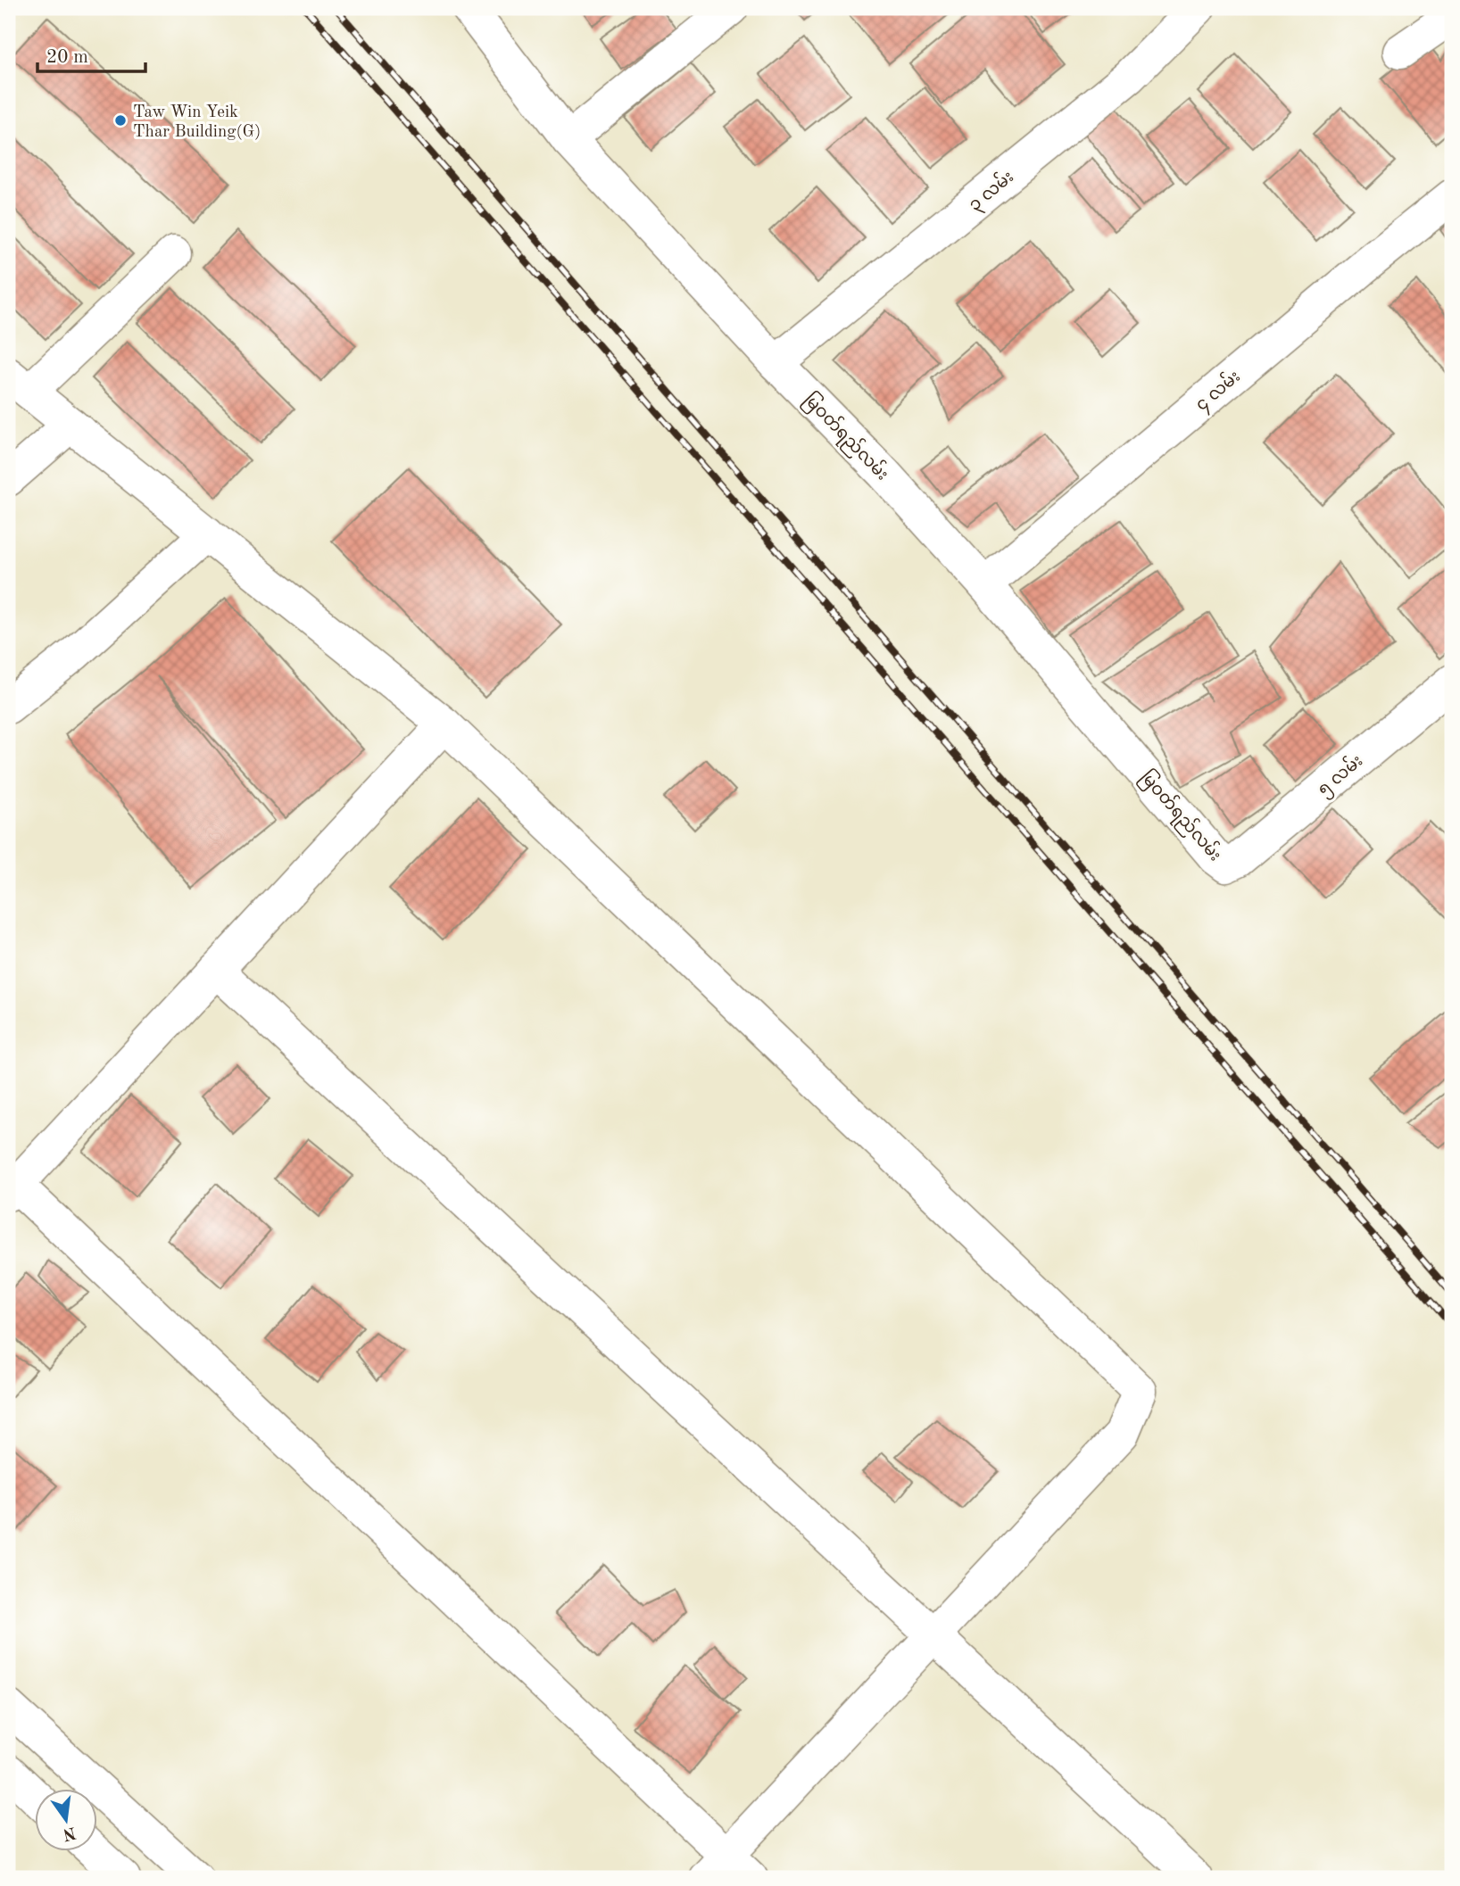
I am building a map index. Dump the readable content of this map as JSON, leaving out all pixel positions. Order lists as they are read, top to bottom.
{
  "streets": {
    "street": [
      "၃ လမ်း",
      "၄ လမ်း",
      "မြဝတ်ရည်လမ်း",
      "၅ လမ်း"
    ]
  },
  "crossings": [
    ["၃ လမ်း", "မြဝတ်ရည်လမ်း"],
    ["၄ လမ်း", "မြဝတ်ရည်လမ်း"],
    ["မြဝတ်ရည်လမ်း", "၅ လမ်း"]
  ],
  "places": ["Taw Win Yeik Thar Building(G)"],
  "scale_bar": "20 m",
  "north": "bottom"
}
